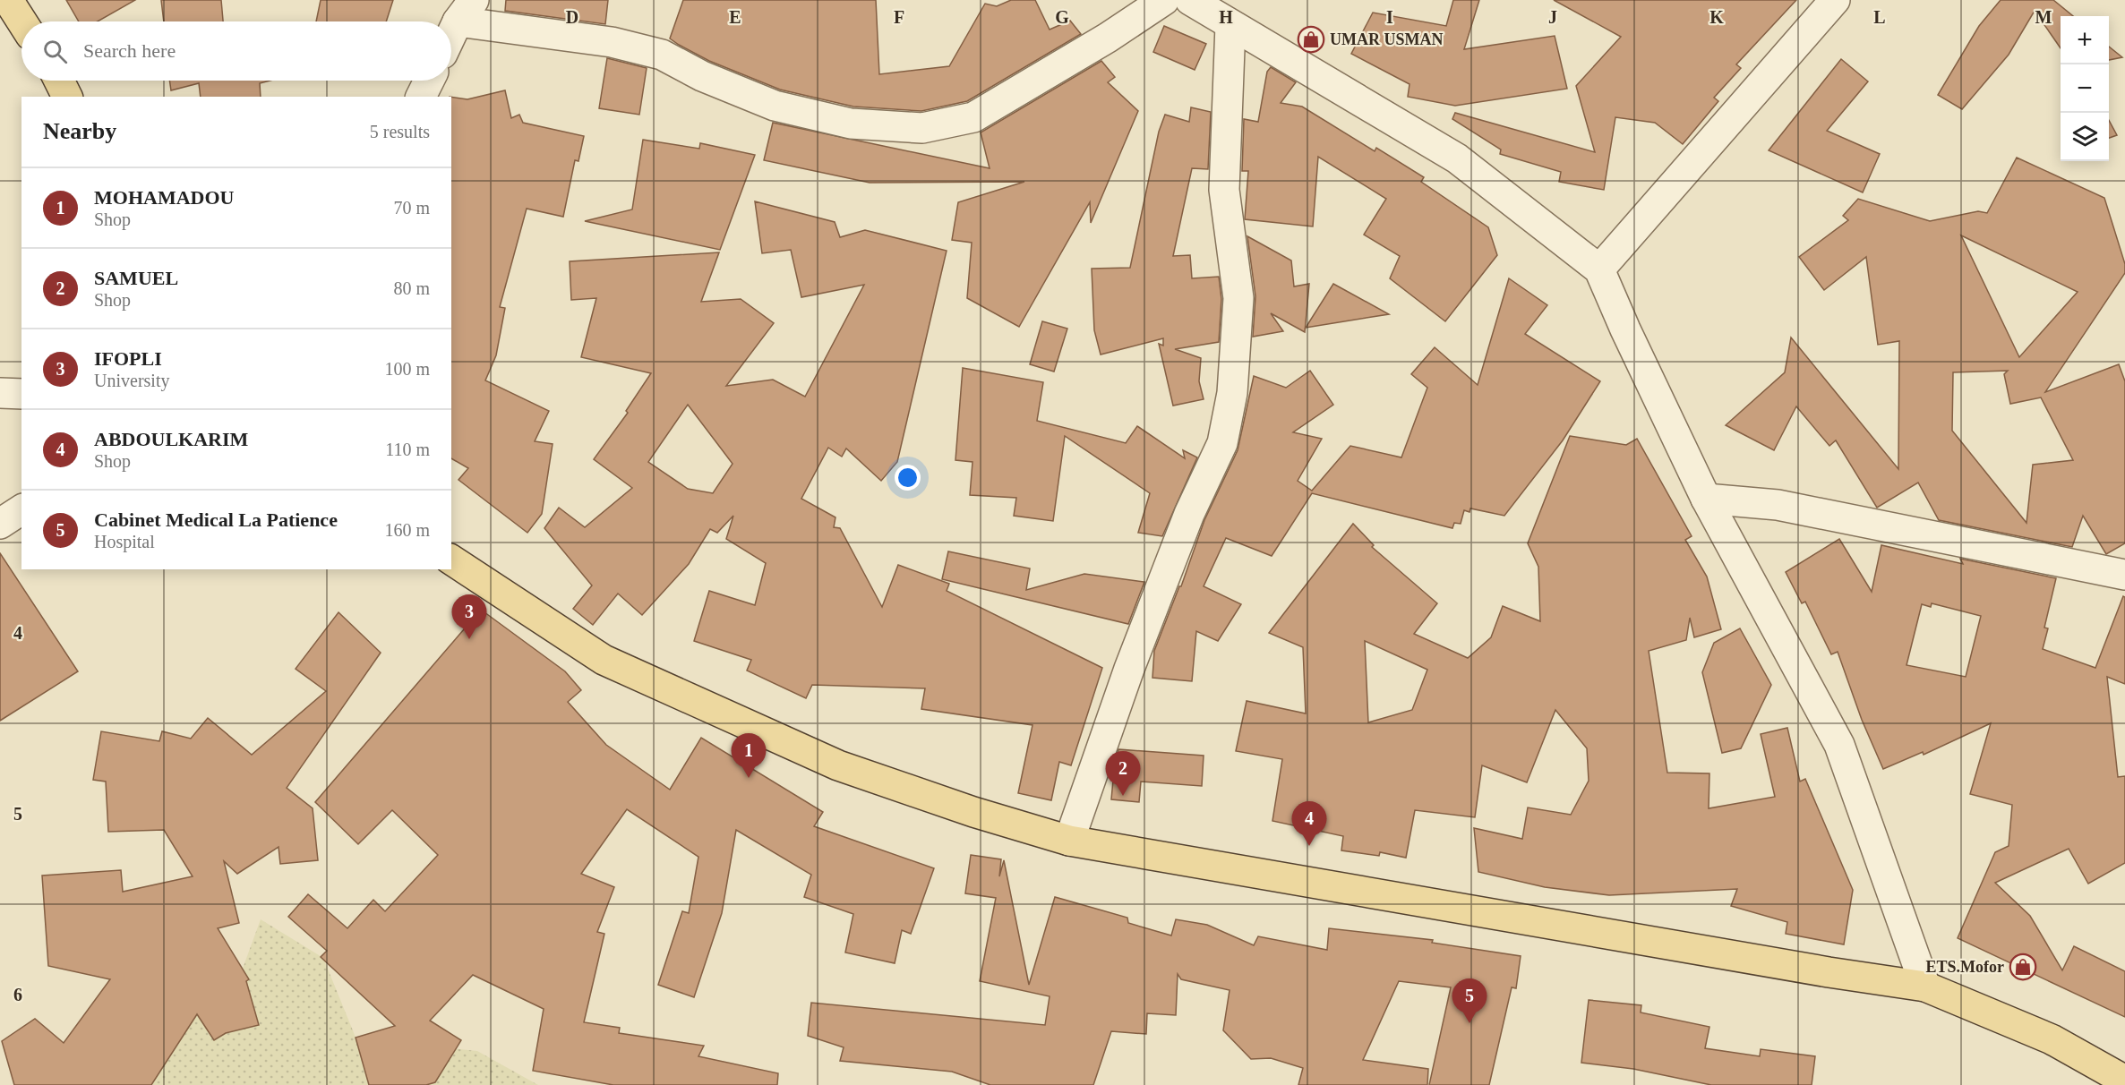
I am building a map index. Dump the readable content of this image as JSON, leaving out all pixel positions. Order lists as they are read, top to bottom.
{
  "places": {
    "shop": ["UMAR USMAN", "ETS.Mofor"]
  },
  "page": {
    "map_buttons": ["+", "−"],
    "search": "Search here",
    "heading": ["Nearby", "5 results"],
    "list": [
      {
        "mark": "1",
        "name": "MOHAMADOU",
        "note": "Shop",
        "value": "70 m"
      },
      {
        "mark": "2",
        "name": "SAMUEL",
        "note": "Shop",
        "value": "80 m"
      },
      {
        "mark": "3",
        "name": "IFOPLI",
        "note": "University",
        "value": "100 m"
      },
      {
        "mark": "4",
        "name": "ABDOULKARIM",
        "note": "Shop",
        "value": "110 m"
      },
      {
        "mark": "5",
        "name": "Cabinet Medical La Patience",
        "note": "Hospital",
        "value": "160 m"
      }
    ],
    "pins": [
      "3",
      "1",
      "2",
      "4",
      "5"
    ]
  },
  "grid": {
    "columns": [
      "D",
      "E",
      "F",
      "G",
      "H",
      "I",
      "J",
      "K",
      "L",
      "M"
    ],
    "rows": ["4", "5", "6"]
  }
}
